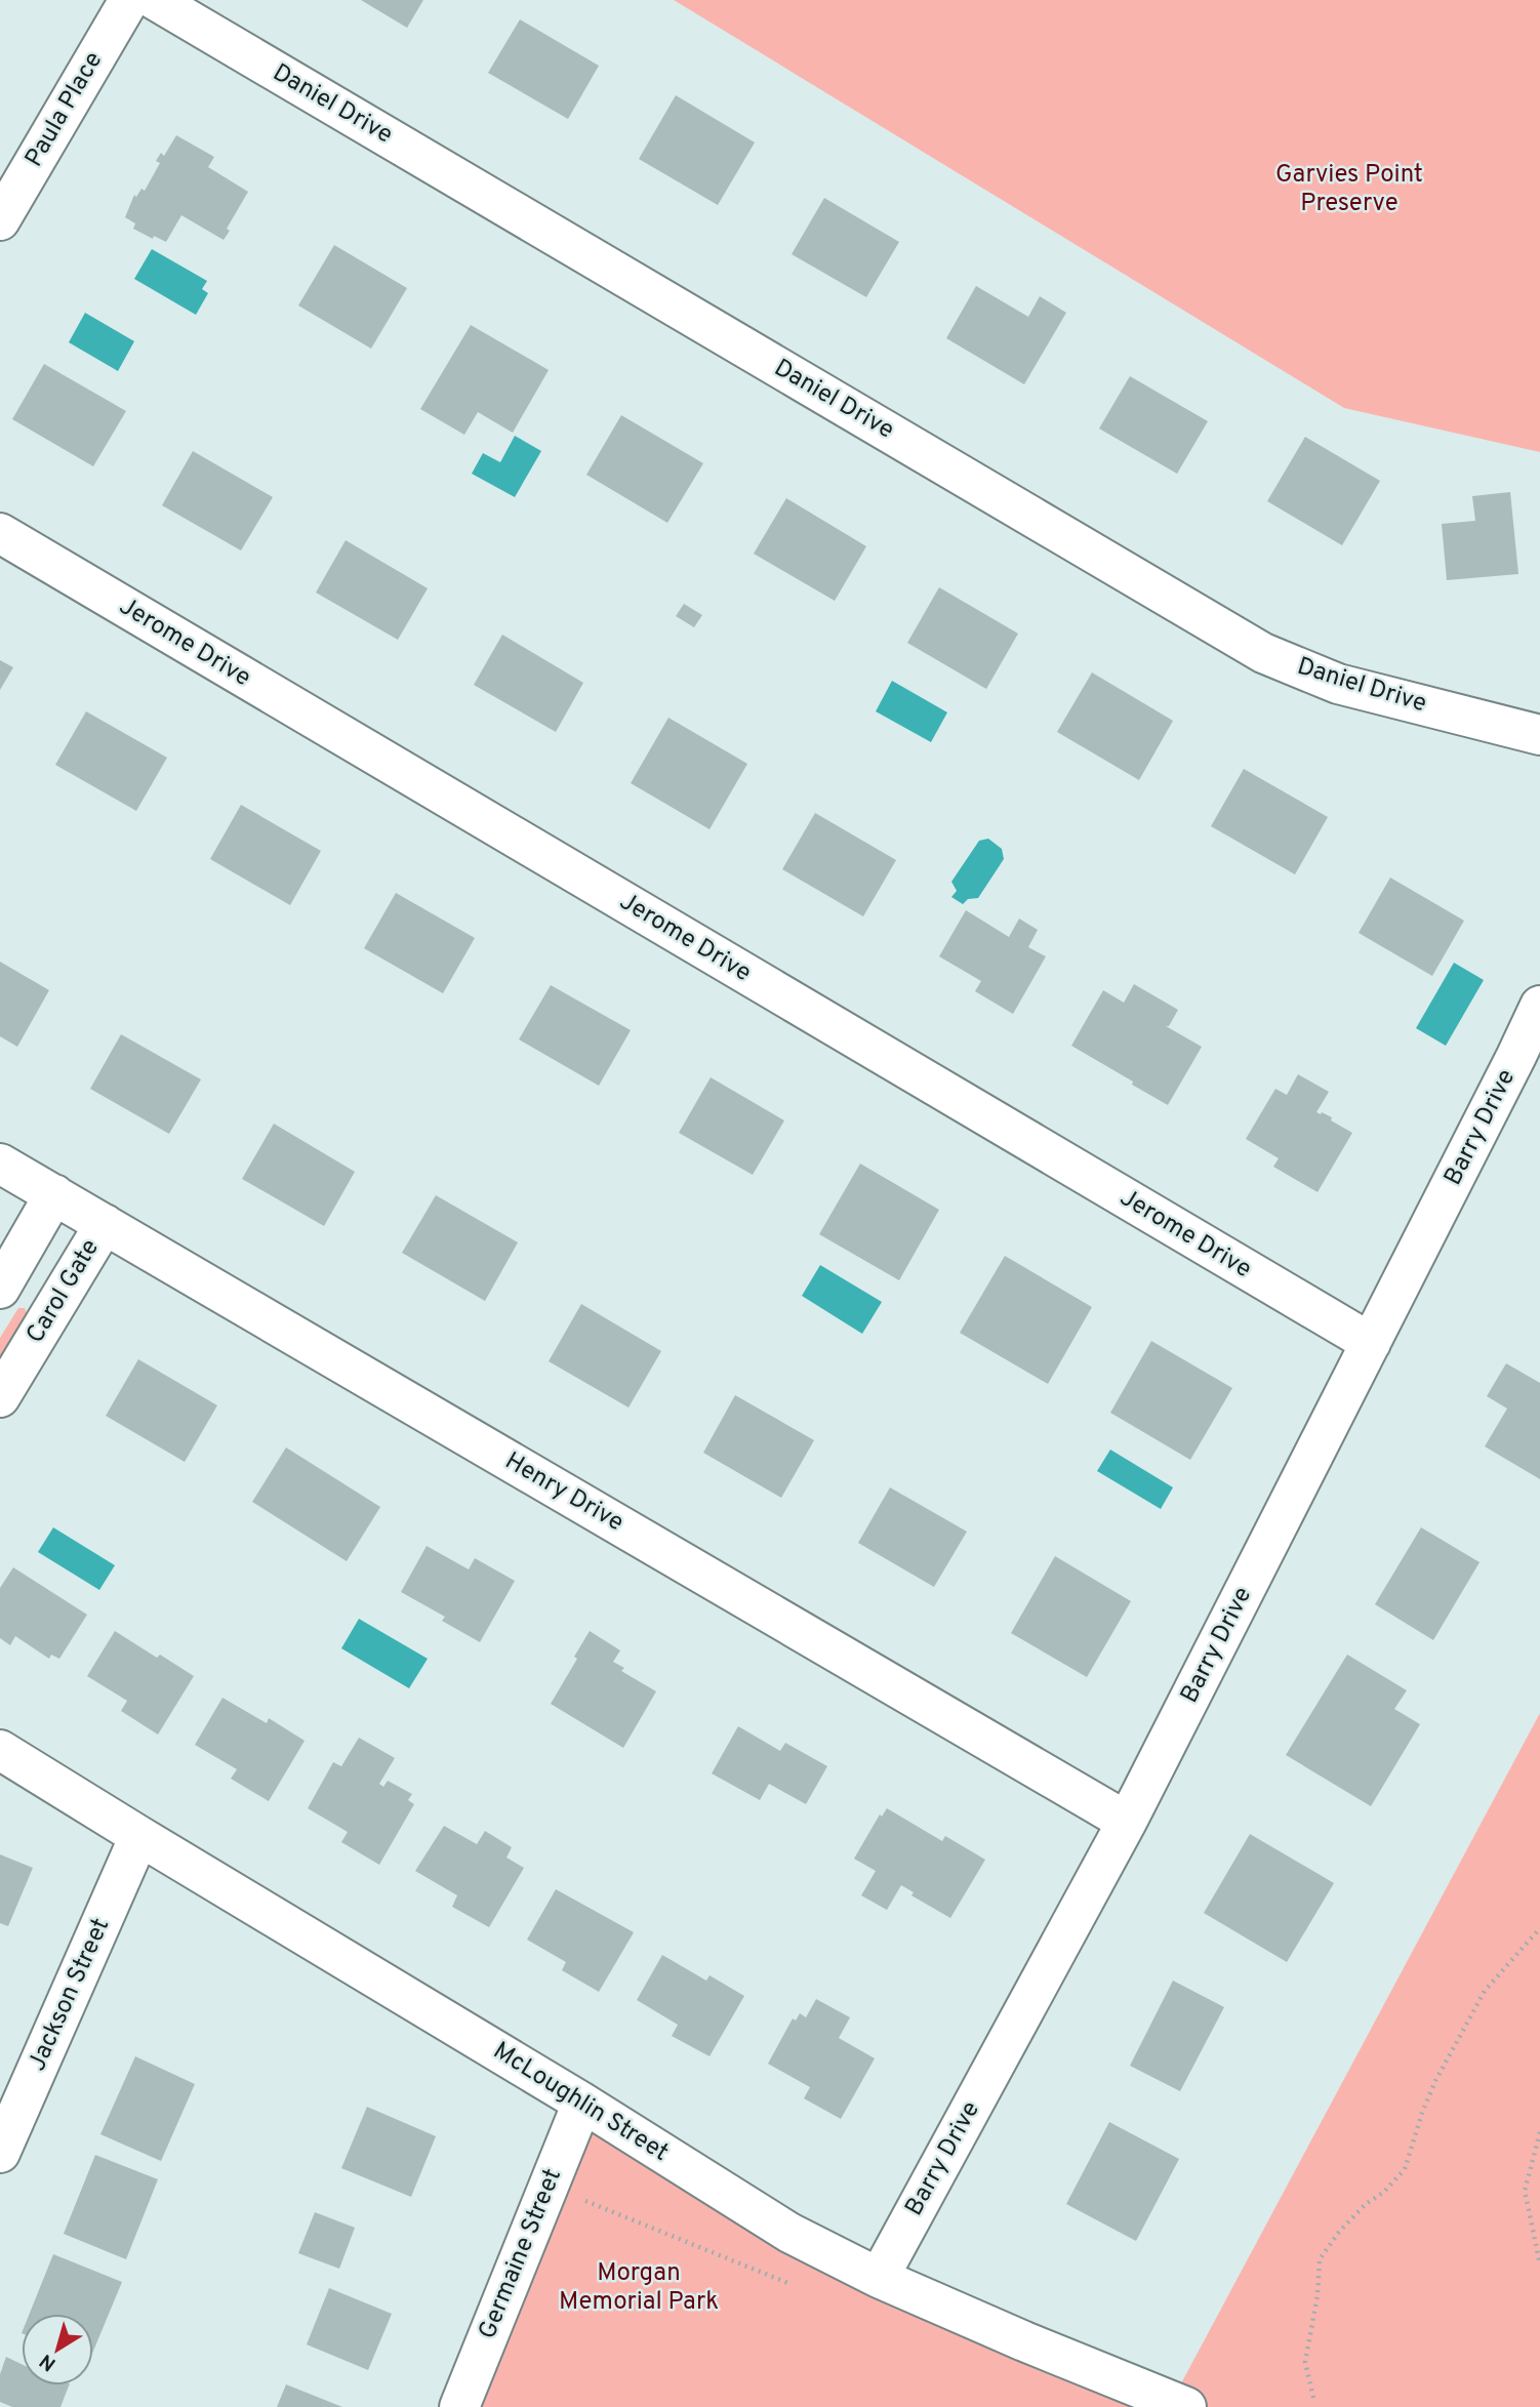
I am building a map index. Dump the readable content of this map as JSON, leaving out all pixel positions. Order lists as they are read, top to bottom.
{
  "streets": {
    "street": [
      "Daniel Drive",
      "Paula Place",
      "Jerome Drive",
      "Barry Drive",
      "Carol Gate",
      "Henry Drive",
      "Jackson Street",
      "McLoughlin Street",
      "Germaine Street"
    ]
  },
  "crossings": [
    ["Jerome Drive", "Barry Drive"],
    ["Barry Drive", "Henry Drive"],
    ["Barry Drive", "McLoughlin Street"],
    ["Carol Gate", "Henry Drive"],
    ["Jackson Street", "McLoughlin Street"],
    ["McLoughlin Street", "Germaine Street"]
  ],
  "parks": ["Garvies Point Preserve", "Morgan Memorial Park"],
  "north": "bottom left"
}
